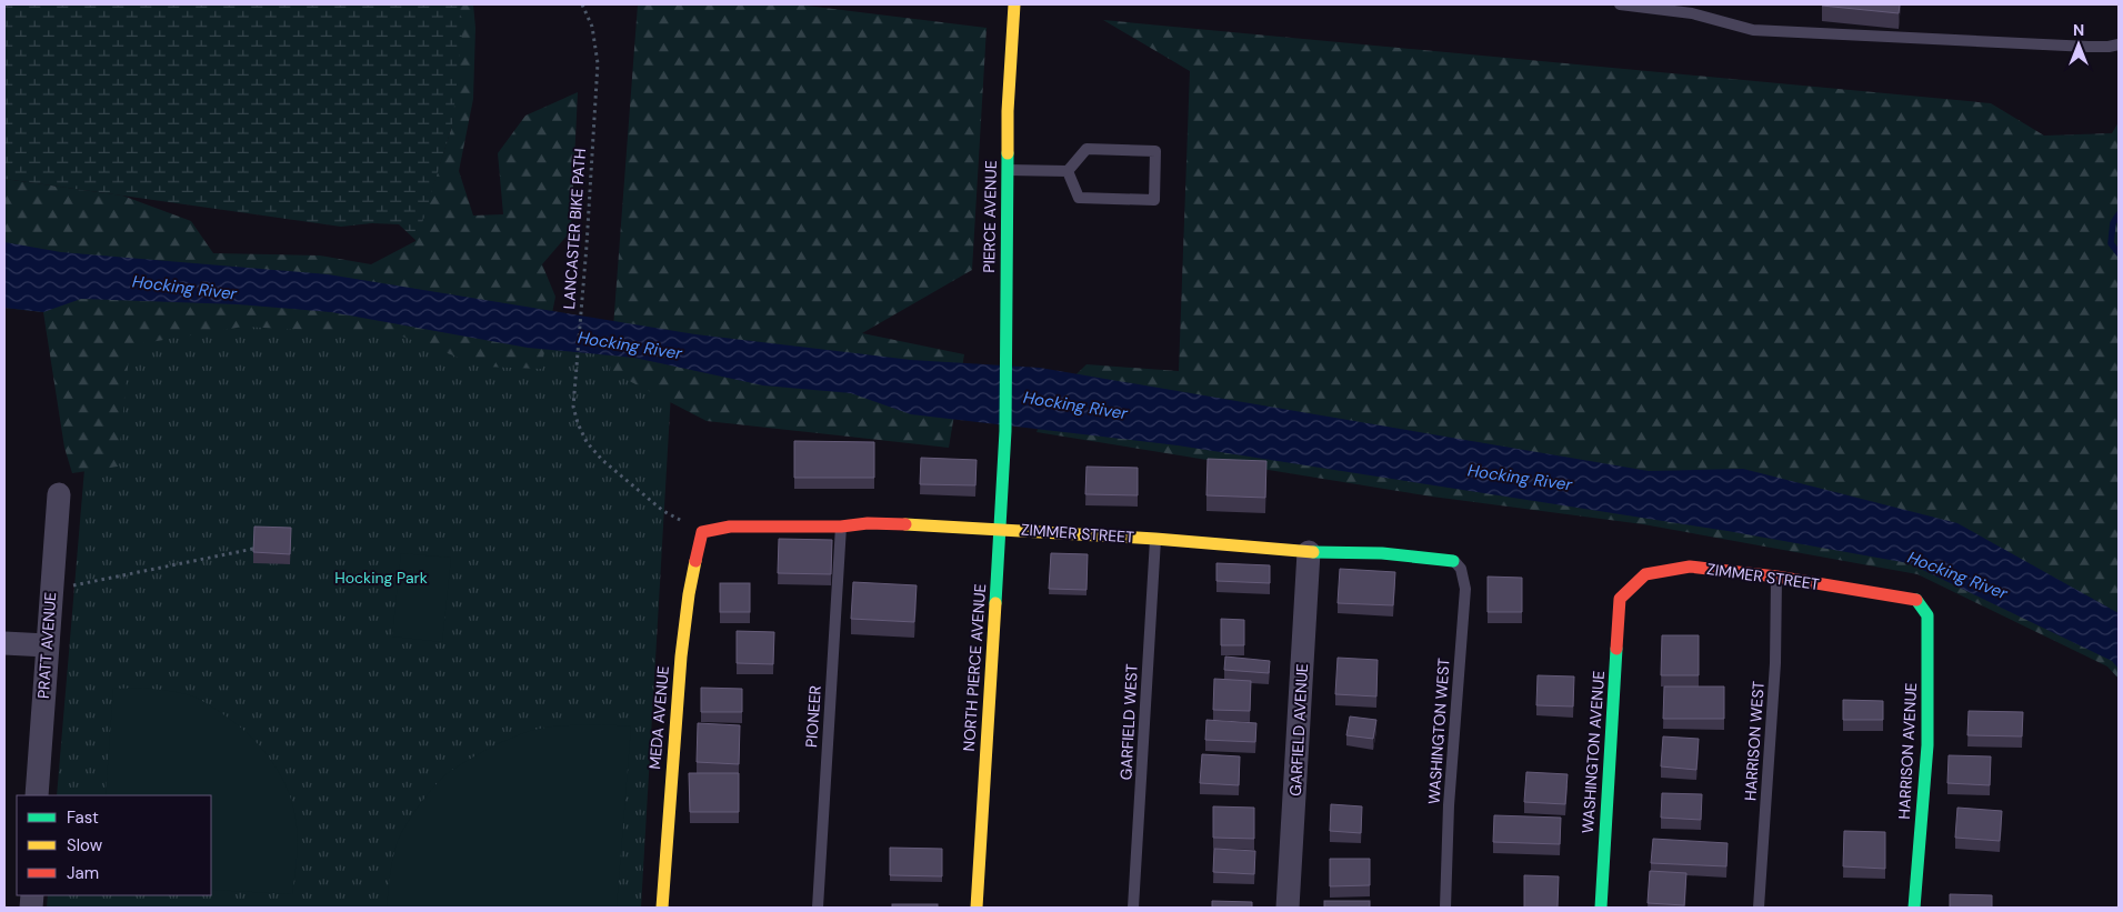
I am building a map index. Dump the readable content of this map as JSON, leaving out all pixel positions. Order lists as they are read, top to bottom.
{
  "streets": {
    "street": [
      "PIERCE AVENUE",
      "ZIMMER STREET",
      "PRATT AVENUE",
      "NORTH PIERCE AVENUE",
      "MEDA AVENUE",
      "GARFIELD AVENUE",
      "HARRISON AVENUE",
      "WASHINGTON AVENUE"
    ],
    "lane": [
      "PIONEER",
      "GARFIELD WEST",
      "WASHINGTON WEST",
      "HARRISON WEST"
    ],
    "path": ["LANCASTER BIKE PATH"]
  },
  "crossings": [
    ["PIERCE AVENUE", "NORTH PIERCE AVENUE"],
    ["LANCASTER BIKE PATH", "ZIMMER STREET"],
    ["LANCASTER BIKE PATH", "MEDA AVENUE"],
    ["ZIMMER STREET", "NORTH PIERCE AVENUE"],
    ["ZIMMER STREET", "PIONEER"],
    ["ZIMMER STREET", "MEDA AVENUE"],
    ["ZIMMER STREET", "GARFIELD WEST"],
    ["ZIMMER STREET", "GARFIELD AVENUE"],
    ["ZIMMER STREET", "WASHINGTON WEST"],
    ["ZIMMER STREET", "HARRISON WEST"],
    ["ZIMMER STREET", "HARRISON AVENUE"],
    ["ZIMMER STREET", "WASHINGTON AVENUE"]
  ],
  "water": ["Hocking River"],
  "parks": ["Hocking Park"],
  "legend": ["Fast", "Slow", "Jam"],
  "north": "top"
}
